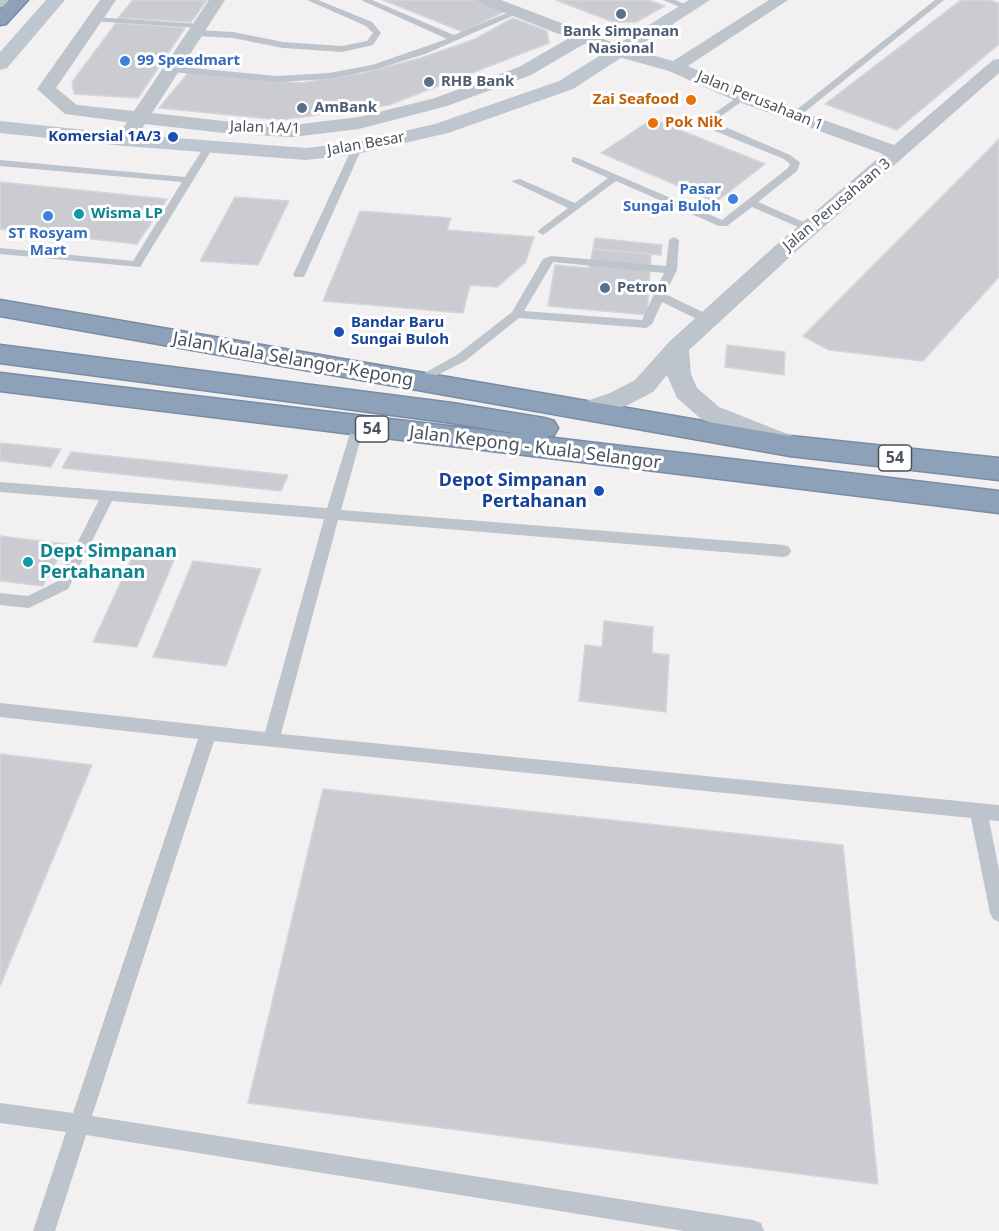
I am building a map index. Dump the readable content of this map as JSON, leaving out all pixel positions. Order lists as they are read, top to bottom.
{
  "streets": {
    "highway": ["Jalan Kuala Selangor-Kepong", "54", "Jalan Kepong - Kuala Selangor"],
    "street": [
      "Jalan Perusahaan 1",
      "Jalan 1A/1",
      "Jalan Besar",
      "Jalan Perusahaan 3"
    ]
  },
  "crossings": [
    ["Jalan Perusahaan 1", "Jalan 1A/1"],
    ["Jalan Perusahaan 1", "Jalan Besar"],
    ["Jalan Perusahaan 1", "Jalan Perusahaan 3"],
    ["Jalan Perusahaan 3", "Jalan Kuala Selangor-Kepong"],
    ["Jalan Perusahaan 3", "54"],
    ["Jalan Kuala Selangor-Kepong", "54"]
  ],
  "places": [
    "Bank Simpanan Nasional",
    "99 Speedmart",
    "RHB Bank",
    "Zai Seafood",
    "AmBank",
    "Pok Nik",
    "Komersial 1A/3",
    "Pasar Sungai Buloh",
    "Wisma LP",
    "ST Rosyam Mart",
    "Petron",
    "Bandar Baru Sungai Buloh",
    "Depot Simpanan Pertahanan",
    "Dept Simpanan Pertahanan"
  ]
}
